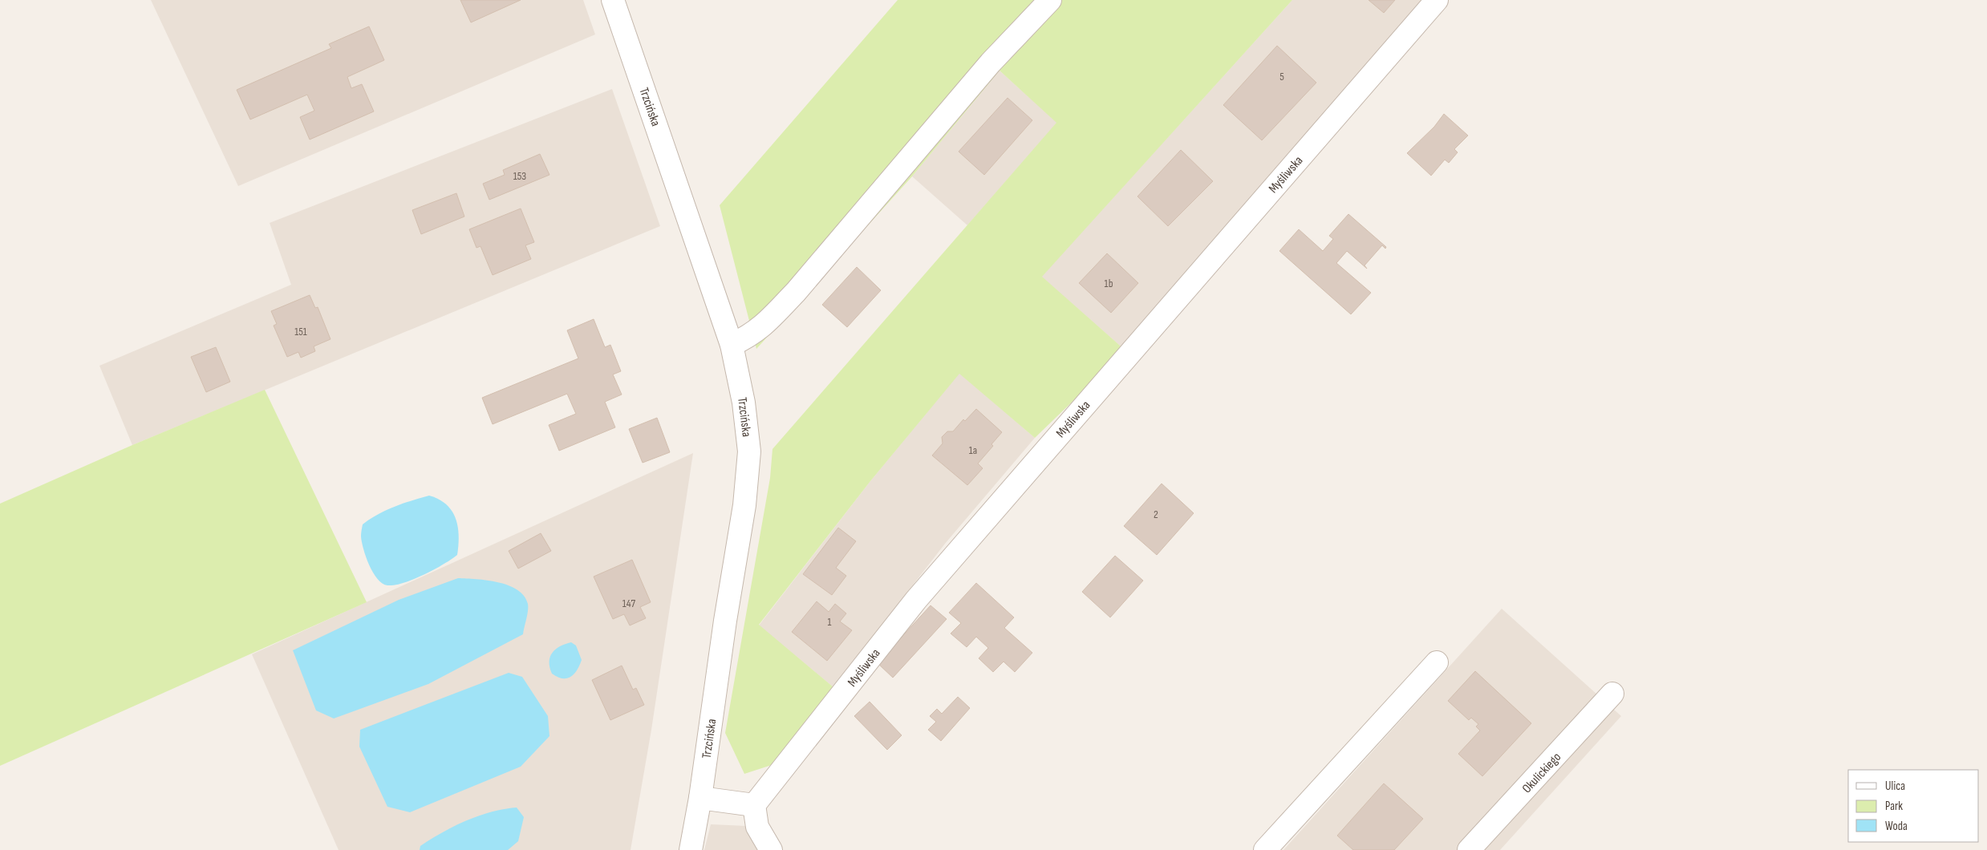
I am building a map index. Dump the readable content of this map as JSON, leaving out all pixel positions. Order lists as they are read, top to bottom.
{
  "streets": {
    "street": ["Trzcińska", "Myśliwska", "Okulickiego"]
  },
  "house_numbers": [
    "5",
    "153",
    "1b",
    "151",
    "1a",
    "2",
    "147",
    "1"
  ],
  "legend": ["Ulica", "Park", "Woda"]
}
